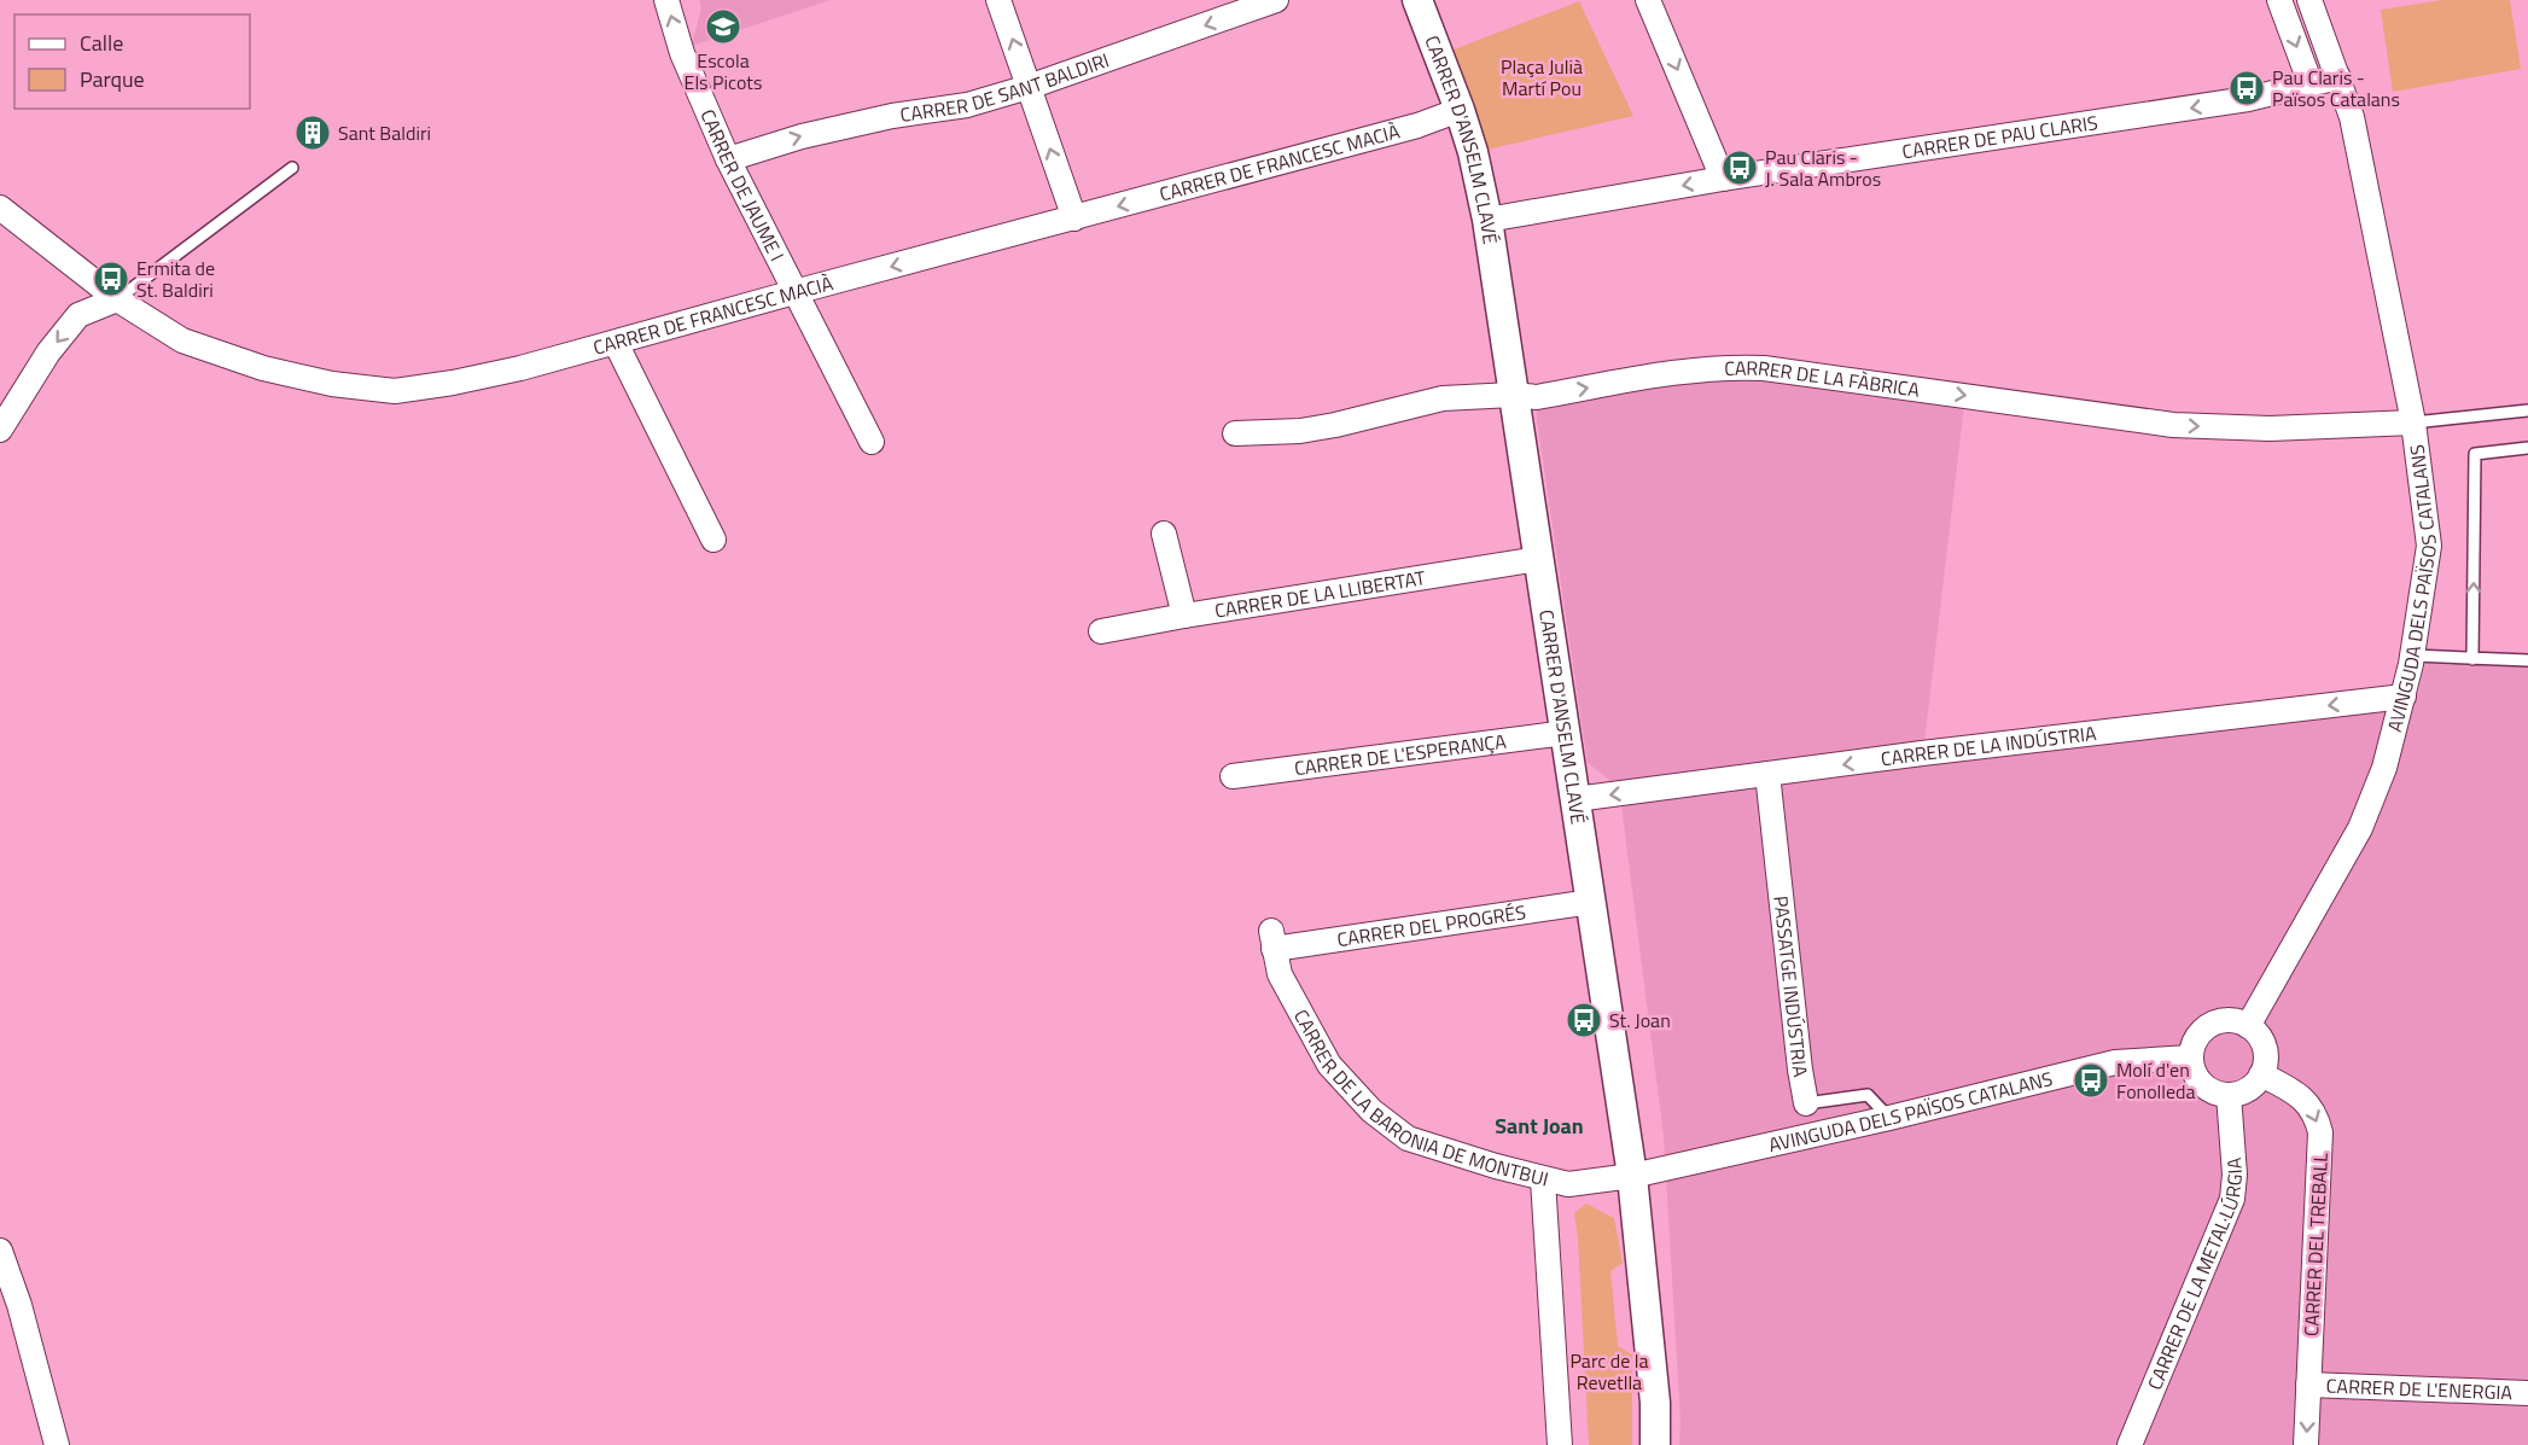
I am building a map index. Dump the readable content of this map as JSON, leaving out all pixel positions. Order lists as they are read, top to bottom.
{
  "streets": {
    "street": [
      "CARRER DE SANT BALDIRI",
      "CARRER DE PAU CLARIS",
      "CARRER D'ANSELM CLAVÉ",
      "CARRER DE FRANCESC MACIÀ",
      "CARRER DE JAUME I",
      "CARRER DE LA FÀBRICA",
      "AVINGUDA DELS PAÏSOS CATALANS",
      "CARRER DE LA LLIBERTAT",
      "CARRER DE LA INDÚSTRIA",
      "CARRER DE L'ESPERANÇA",
      "CARRER DEL PROGRÉS",
      "PASSATGE INDÚSTRIA",
      "CARRER DE LA BARONIA DE MONTBUI",
      "CARRER DEL TREBALL",
      "CARRER DE LA METAL·LÚRGIA",
      "CARRER DE L'ENERGIA"
    ]
  },
  "crossings": [
    ["CARRER DE SANT BALDIRI", "CARRER DE JAUME I"],
    ["CARRER DE PAU CLARIS", "CARRER D'ANSELM CLAVÉ"],
    ["CARRER DE PAU CLARIS", "AVINGUDA DELS PAÏSOS CATALANS"],
    ["CARRER D'ANSELM CLAVÉ", "CARRER DE FRANCESC MACIÀ"],
    ["CARRER D'ANSELM CLAVÉ", "CARRER DE LA FÀBRICA"],
    ["CARRER D'ANSELM CLAVÉ", "AVINGUDA DELS PAÏSOS CATALANS"],
    ["CARRER D'ANSELM CLAVÉ", "CARRER DE LA LLIBERTAT"],
    ["CARRER D'ANSELM CLAVÉ", "CARRER DE LA INDÚSTRIA"],
    ["CARRER D'ANSELM CLAVÉ", "CARRER DE L'ESPERANÇA"],
    ["CARRER D'ANSELM CLAVÉ", "CARRER DEL PROGRÉS"],
    ["CARRER D'ANSELM CLAVÉ", "CARRER DE LA BARONIA DE MONTBUI"],
    ["CARRER DE FRANCESC MACIÀ", "CARRER DE JAUME I"],
    ["CARRER DE LA FÀBRICA", "AVINGUDA DELS PAÏSOS CATALANS"],
    ["AVINGUDA DELS PAÏSOS CATALANS", "CARRER DE LA INDÚSTRIA"],
    ["AVINGUDA DELS PAÏSOS CATALANS", "PASSATGE INDÚSTRIA"],
    ["AVINGUDA DELS PAÏSOS CATALANS", "CARRER DE LA BARONIA DE MONTBUI"],
    ["AVINGUDA DELS PAÏSOS CATALANS", "CARRER DEL TREBALL"],
    ["AVINGUDA DELS PAÏSOS CATALANS", "CARRER DE LA METAL·LÚRGIA"],
    ["CARRER DE LA INDÚSTRIA", "PASSATGE INDÚSTRIA"],
    ["CARRER DEL PROGRÉS", "CARRER DE LA BARONIA DE MONTBUI"],
    ["CARRER DEL TREBALL", "CARRER DE LA METAL·LÚRGIA"],
    ["CARRER DEL TREBALL", "CARRER DE L'ENERGIA"]
  ],
  "one_way": [
    "CARRER DE PAU CLARIS",
    "CARRER DE FRANCESC MACIÀ",
    "CARRER DE JAUME I",
    "CARRER DE LA FÀBRICA",
    "CARRER DE LA INDÚSTRIA",
    "CARRER DEL TREBALL"
  ],
  "districts": ["Sant Joan"],
  "parks": ["Plaça Julià Martí Pou", "Parc de la Revetlla"],
  "places": {
    "school or university": ["Escola Els Picots"],
    "bus stop": [
      "Pau Claris - Països Catalans",
      "Pau Claris - J. Sala Ambros",
      "Ermita de St. Baldiri",
      "St. Joan",
      "Molí d'en Fonolleda"
    ],
    "building": ["Sant Baldiri"]
  },
  "legend": ["Calle", "Parque"]
}
